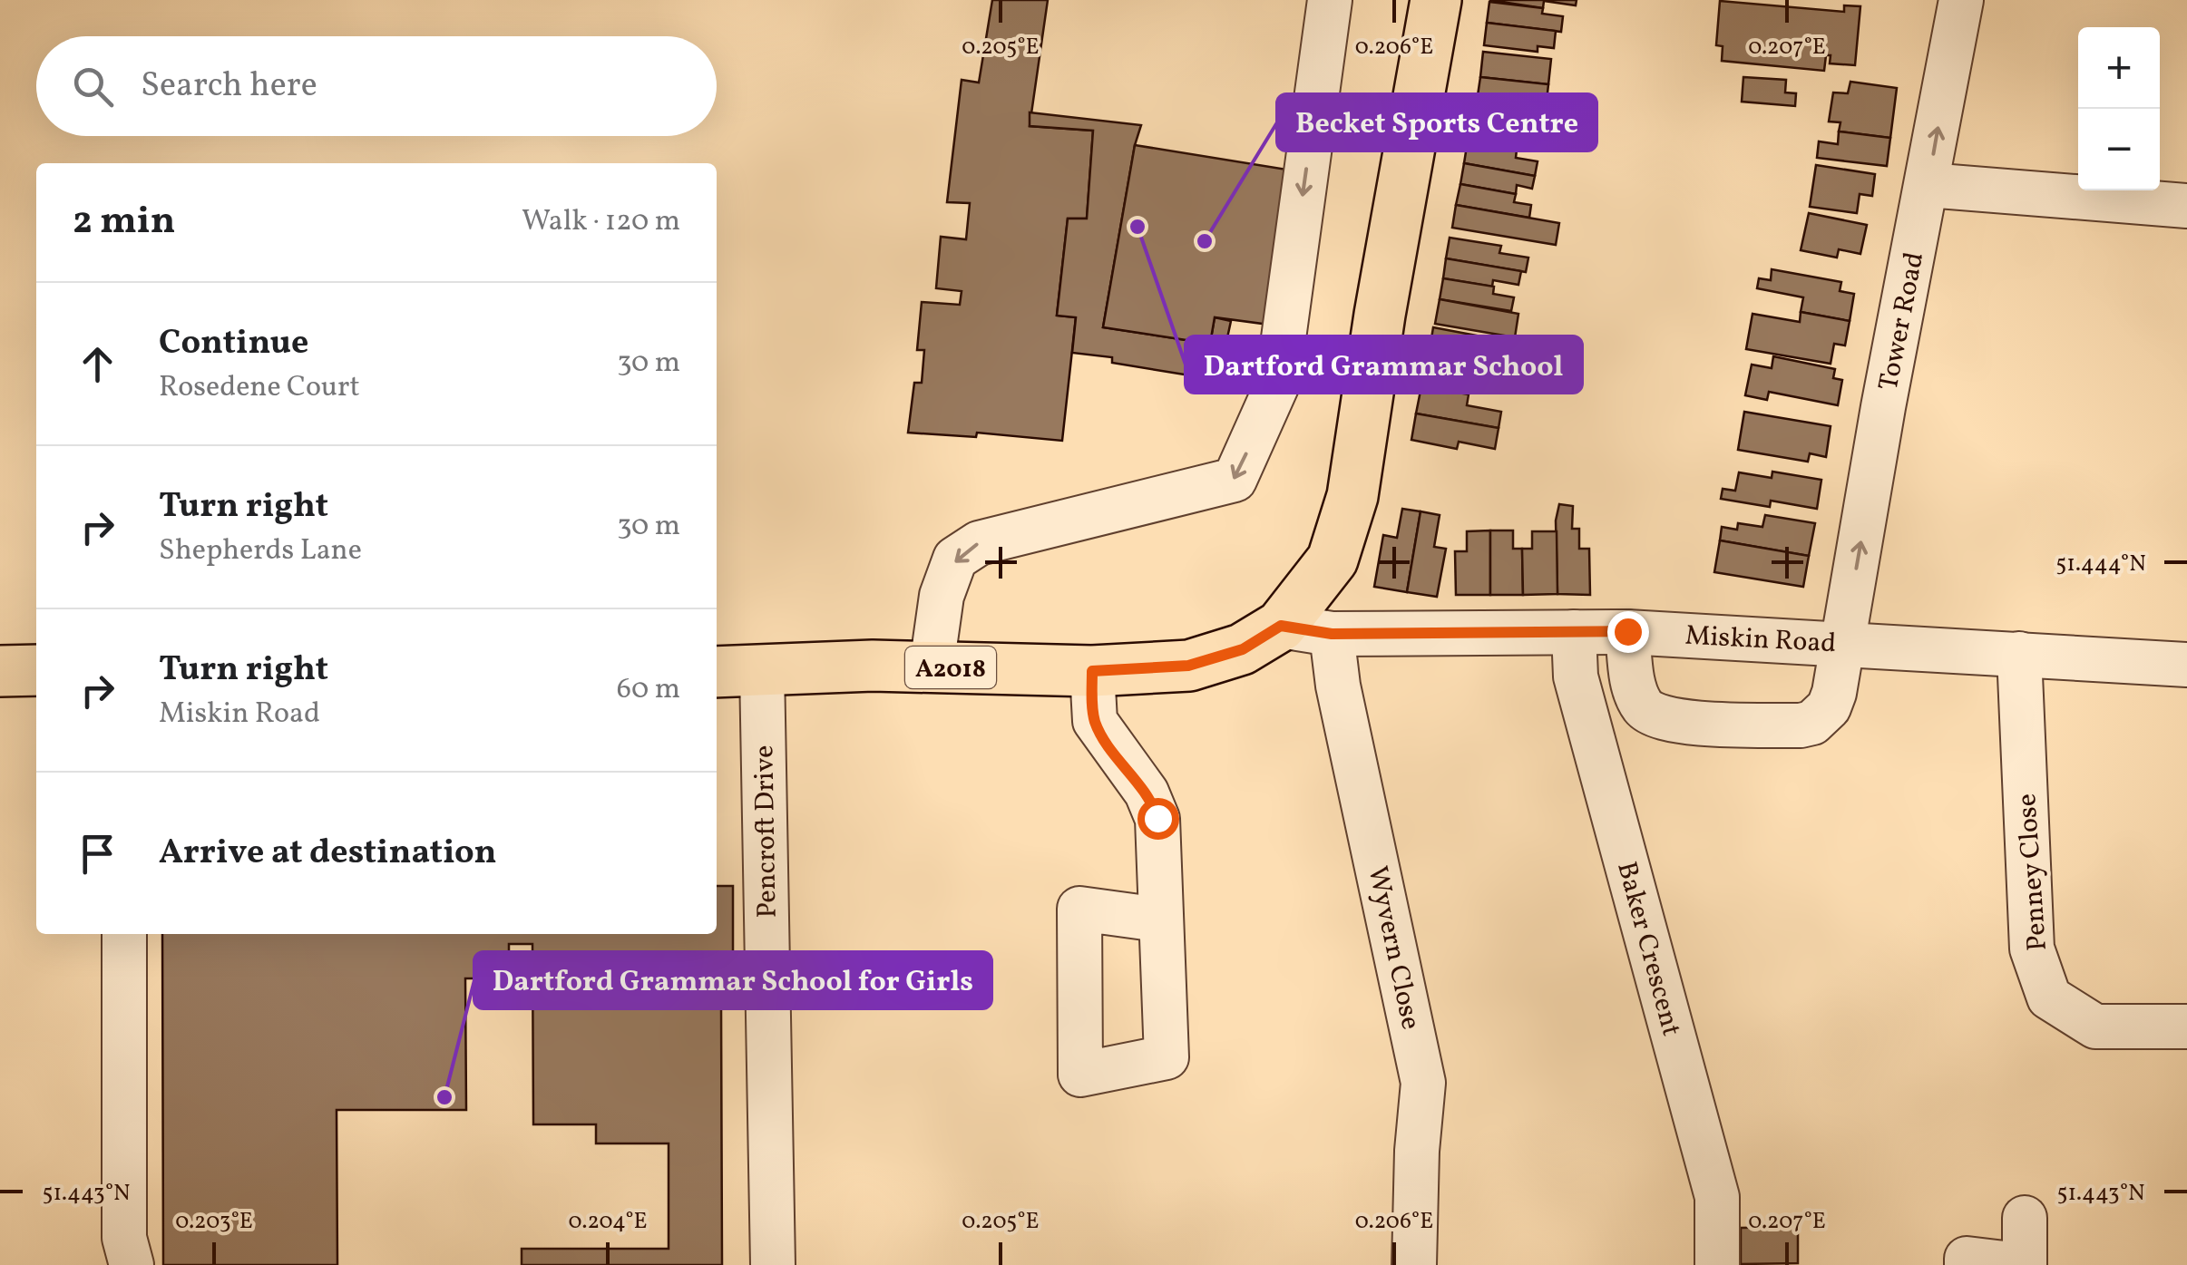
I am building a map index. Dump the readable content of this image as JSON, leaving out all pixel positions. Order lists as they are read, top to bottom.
{
  "streets": {
    "main road": ["A2018"],
    "street": [
      "Tower Road",
      "Miskin Road",
      "Pencroft Drive",
      "Penney Close",
      "Wyvern Close",
      "Baker Crescent"
    ]
  },
  "crossings": [
    ["Tower Road", "Miskin Road"],
    ["Miskin Road", "A2018"],
    ["Miskin Road", "Penney Close"],
    ["Miskin Road", "Wyvern Close"],
    ["Miskin Road", "Baker Crescent"],
    ["A2018", "Pencroft Drive"]
  ],
  "one_way": ["Tower Road"],
  "places": ["Dartford Grammar School", "Becket Sports Centre", "Dartford Grammar School for Girls"],
  "page": {
    "map_buttons": ["+", "−"],
    "search": "Search here",
    "heading": ["2 min", "Walk · 120 m"],
    "list": [
      ["Continue", "Rosedene Court", "30 m"],
      ["Turn right", "Shepherds Lane", "30 m"],
      ["Turn right", "Miskin Road", "60 m"],
      "Arrive at destination"
    ]
  },
  "coordinates": [
    "0.205°E",
    "0.206°E",
    "0.207°E",
    "51.444°N",
    "51.443°N",
    "0.203°E",
    "0.204°E"
  ]
}
